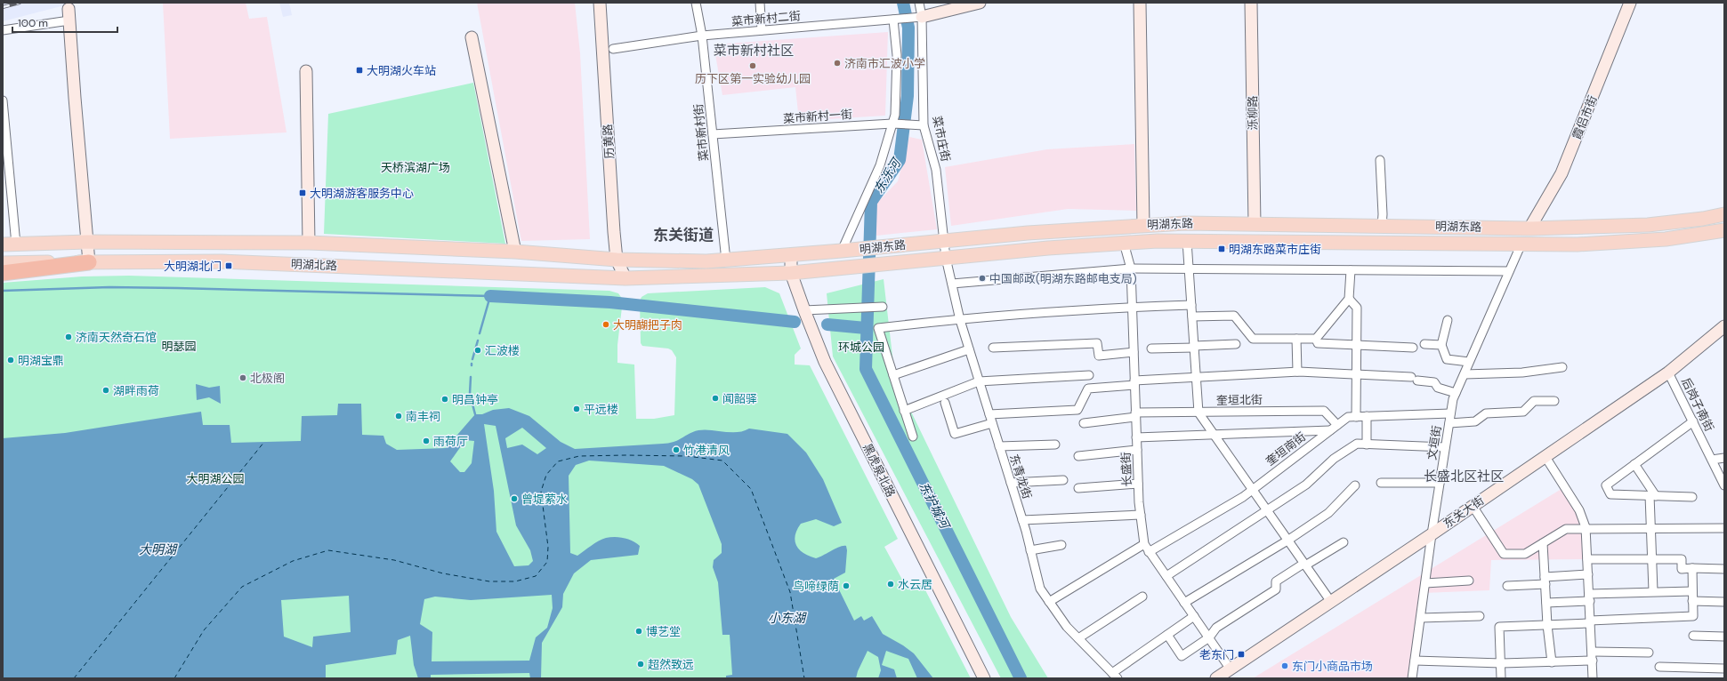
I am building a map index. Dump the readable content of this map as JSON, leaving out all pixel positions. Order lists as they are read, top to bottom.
{
  "streets": {
    "main road": ["明湖东路", "明湖北路"],
    "street": [
      "菜市新村二街",
      "泺柳路",
      "菜市新村一街",
      "霞侣市街",
      "菜市新村街",
      "菜市庄街",
      "历黄路",
      "奎垣北街",
      "后岗子南街",
      "文垣街",
      "奎垣南街",
      "长盛街",
      "黑虎泉北路",
      "东青龙街",
      "东关大街"
    ]
  },
  "crossings": [
    ["菜市新村二街", "菜市新村街"],
    ["菜市新村二街", "菜市庄街"],
    ["泺柳路", "明湖东路"],
    ["菜市新村一街", "菜市新村街"],
    ["菜市新村一街", "菜市庄街"],
    ["霞侣市街", "明湖东路"],
    ["菜市新村街", "明湖东路"],
    ["菜市庄街", "明湖东路"],
    ["菜市庄街", "东青龙街"],
    ["历黄路", "明湖东路"],
    ["历黄路", "明湖北路"],
    ["明湖东路", "明湖北路"],
    ["明湖东路", "文垣街"],
    ["明湖东路", "长盛街"],
    ["明湖东路", "黑虎泉北路"],
    ["明湖东路", "东青龙街"],
    ["奎垣北街", "奎垣南街"],
    ["奎垣北街", "长盛街"],
    ["后岗子南街", "东关大街"],
    ["文垣街", "奎垣南街"],
    ["文垣街", "东关大街"],
    ["奎垣南街", "长盛街"],
    ["长盛街", "东关大街"]
  ],
  "districts": ["菜市新村社区", "东关街道", "长盛北区社区"],
  "water": [
    "东泺河",
    "东护城河",
    "大明湖",
    "小东湖"
  ],
  "parks": [
    "天桥滨湖广场",
    "明瑟园",
    "环城公园",
    "大明湖公园"
  ],
  "places": {
    "other": [
      "济南市汇波小学",
      "历下区第一实验幼儿园",
      "中国邮政(明湖东路邮电支局)",
      "大明醐把子肉",
      "济南天然奇石馆",
      "汇波楼",
      "明湖宝鼎",
      "北极阁",
      "湖畔雨荷",
      "闻韶驿",
      "明昌钟亭",
      "平远楼",
      "南丰祠",
      "雨荷厅",
      "竹港清风",
      "曾堤萦水",
      "水云居",
      "鸟啼绿荫",
      "博艺堂",
      "超然致远",
      "东门小商品市场"
    ],
    "transit": [
      "大明湖火车站",
      "大明湖游客服务中心",
      "明湖东路菜市庄街",
      "大明湖北门",
      "老东门"
    ]
  },
  "scale_bar": "100 m"
}
